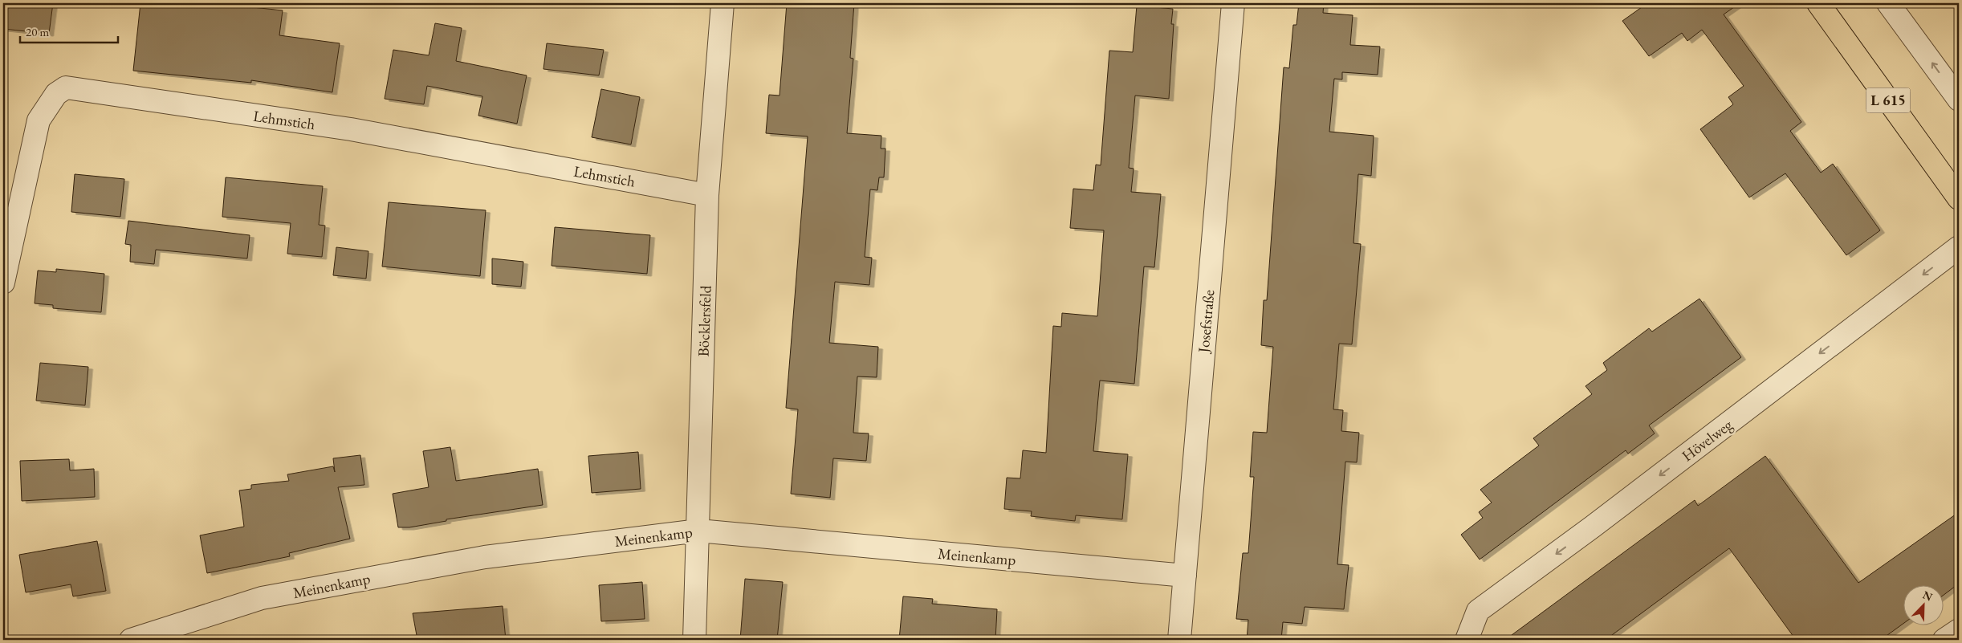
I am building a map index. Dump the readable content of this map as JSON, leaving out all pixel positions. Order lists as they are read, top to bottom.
{
  "streets": {
    "main road": ["L 615"],
    "street": [
      "Lehmstich",
      "Böcklersfeld",
      "Josefstraße",
      "Hövelweg",
      "Meinenkamp"
    ]
  },
  "crossings": [
    ["Lehmstich", "Böcklersfeld"],
    ["Böcklersfeld", "Meinenkamp"],
    ["Josefstraße", "Meinenkamp"]
  ],
  "one_way": ["Hövelweg"],
  "scale_bar": "20 m",
  "north": "top right"
}
